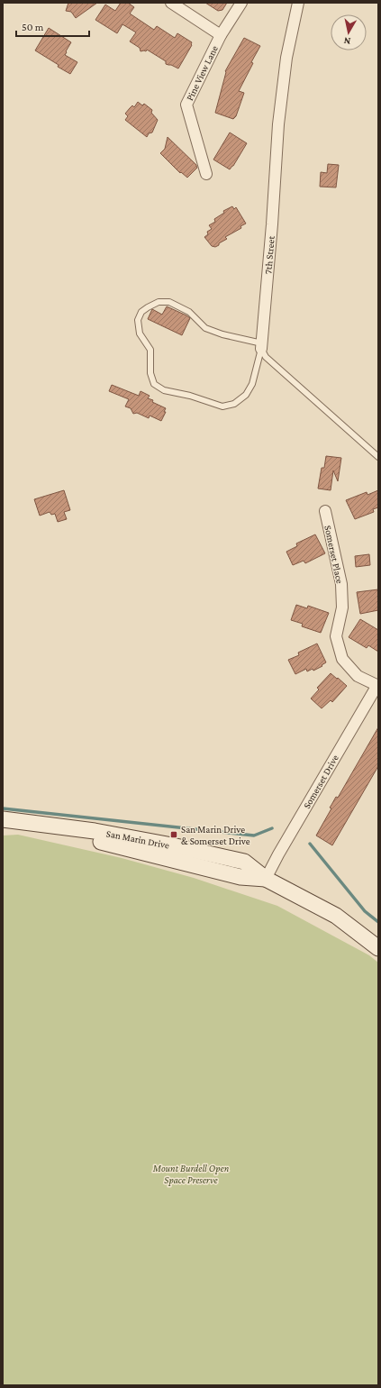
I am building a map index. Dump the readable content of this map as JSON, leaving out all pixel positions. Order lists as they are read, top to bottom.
{
  "streets": {
    "main road": ["San Marin Drive"],
    "street": [
      "Pine View Lane",
      "7th Street",
      "Somerset Place",
      "Somerset Drive"
    ]
  },
  "crossings": [
    ["Somerset Place", "Somerset Drive"],
    ["Somerset Drive", "San Marin Drive"]
  ],
  "parks": ["Mount Burdell Open Space Preserve"],
  "places": {
    "transit": ["San Marin Drive & Somerset Drive"]
  },
  "scale_bar": "50 m",
  "north": "bottom"
}
